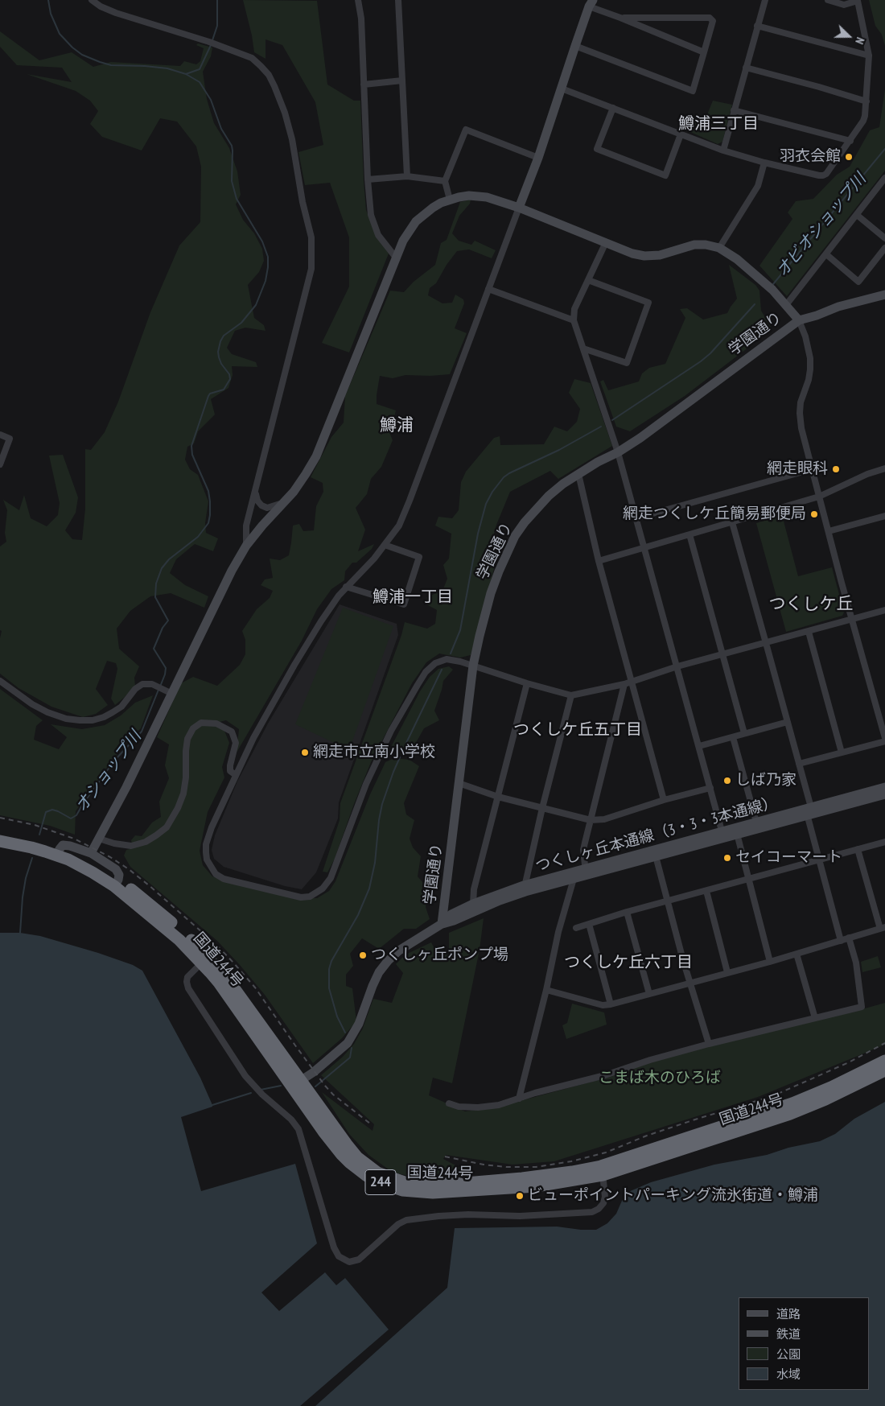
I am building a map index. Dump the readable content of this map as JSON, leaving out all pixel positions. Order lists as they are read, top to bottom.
{
  "streets": {
    "highway": ["国道244号", "244"],
    "street": ["学園通り", "つくしヶ丘本通線（3・3・3本通線）"]
  },
  "crossings": [
    ["学園通り", "つくしヶ丘本通線（3・3・3本通線）"],
    ["つくしヶ丘本通線（3・3・3本通線）", "国道244号"]
  ],
  "districts": [
    "鱒浦三丁目",
    "鱒浦",
    "鱒浦一丁目",
    "つくしケ丘",
    "つくしケ丘五丁目",
    "つくしケ丘六丁目"
  ],
  "water": ["オビオショップ川", "オショップ川"],
  "parks": ["こまば木のひろば"],
  "places": [
    "羽衣会館",
    "網走眼科",
    "網走つくしケ丘簡易郵便局",
    "網走市立南小学校",
    "しば乃家",
    "セイコーマート",
    "つくしヶ丘ポンプ場",
    "ビューポイントパーキング流氷街道・鱒浦"
  ],
  "legend": [
    "道路",
    "鉄道",
    "公園",
    "水域"
  ],
  "north": "right"
}
